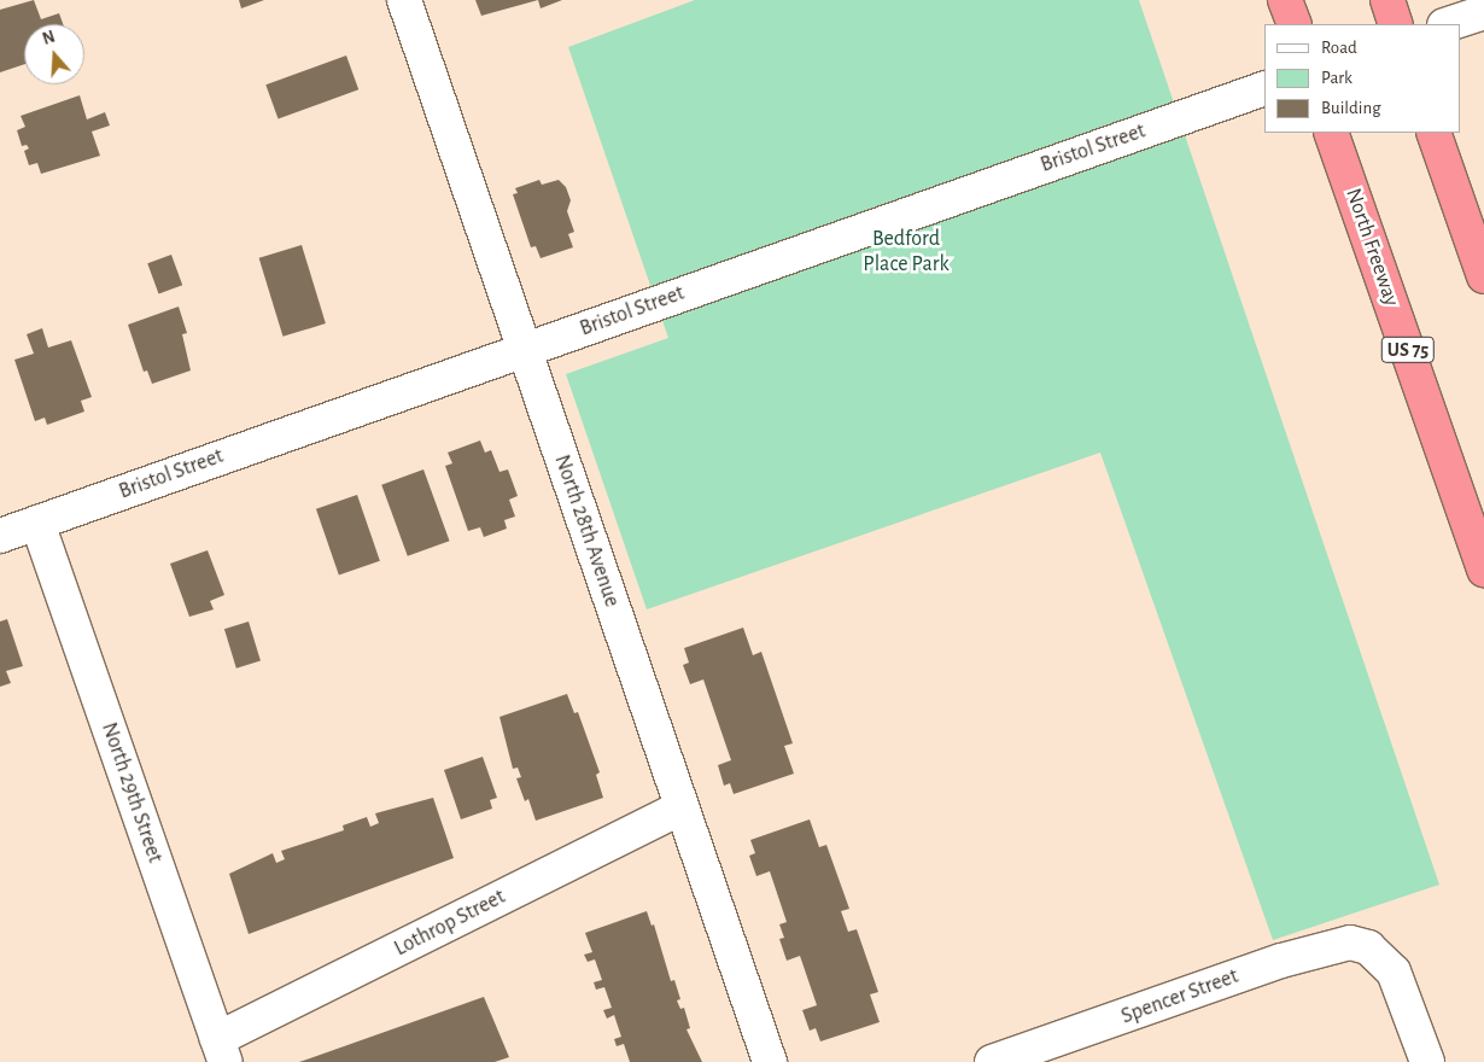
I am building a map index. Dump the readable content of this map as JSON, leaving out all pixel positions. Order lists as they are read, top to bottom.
{
  "streets": {
    "highway": ["North Freeway", "US 75"],
    "street": [
      "Bristol Street",
      "North 28th Avenue",
      "North 29th Street",
      "Lothrop Street",
      "Spencer Street"
    ]
  },
  "crossings": [
    ["Bristol Street", "North 28th Avenue"],
    ["Bristol Street", "North 29th Street"],
    ["North 28th Avenue", "Lothrop Street"],
    ["North 29th Street", "Lothrop Street"]
  ],
  "parks": ["Bedford Place Park"],
  "legend": ["Road", "Park", "Building"],
  "north": "top"
}
